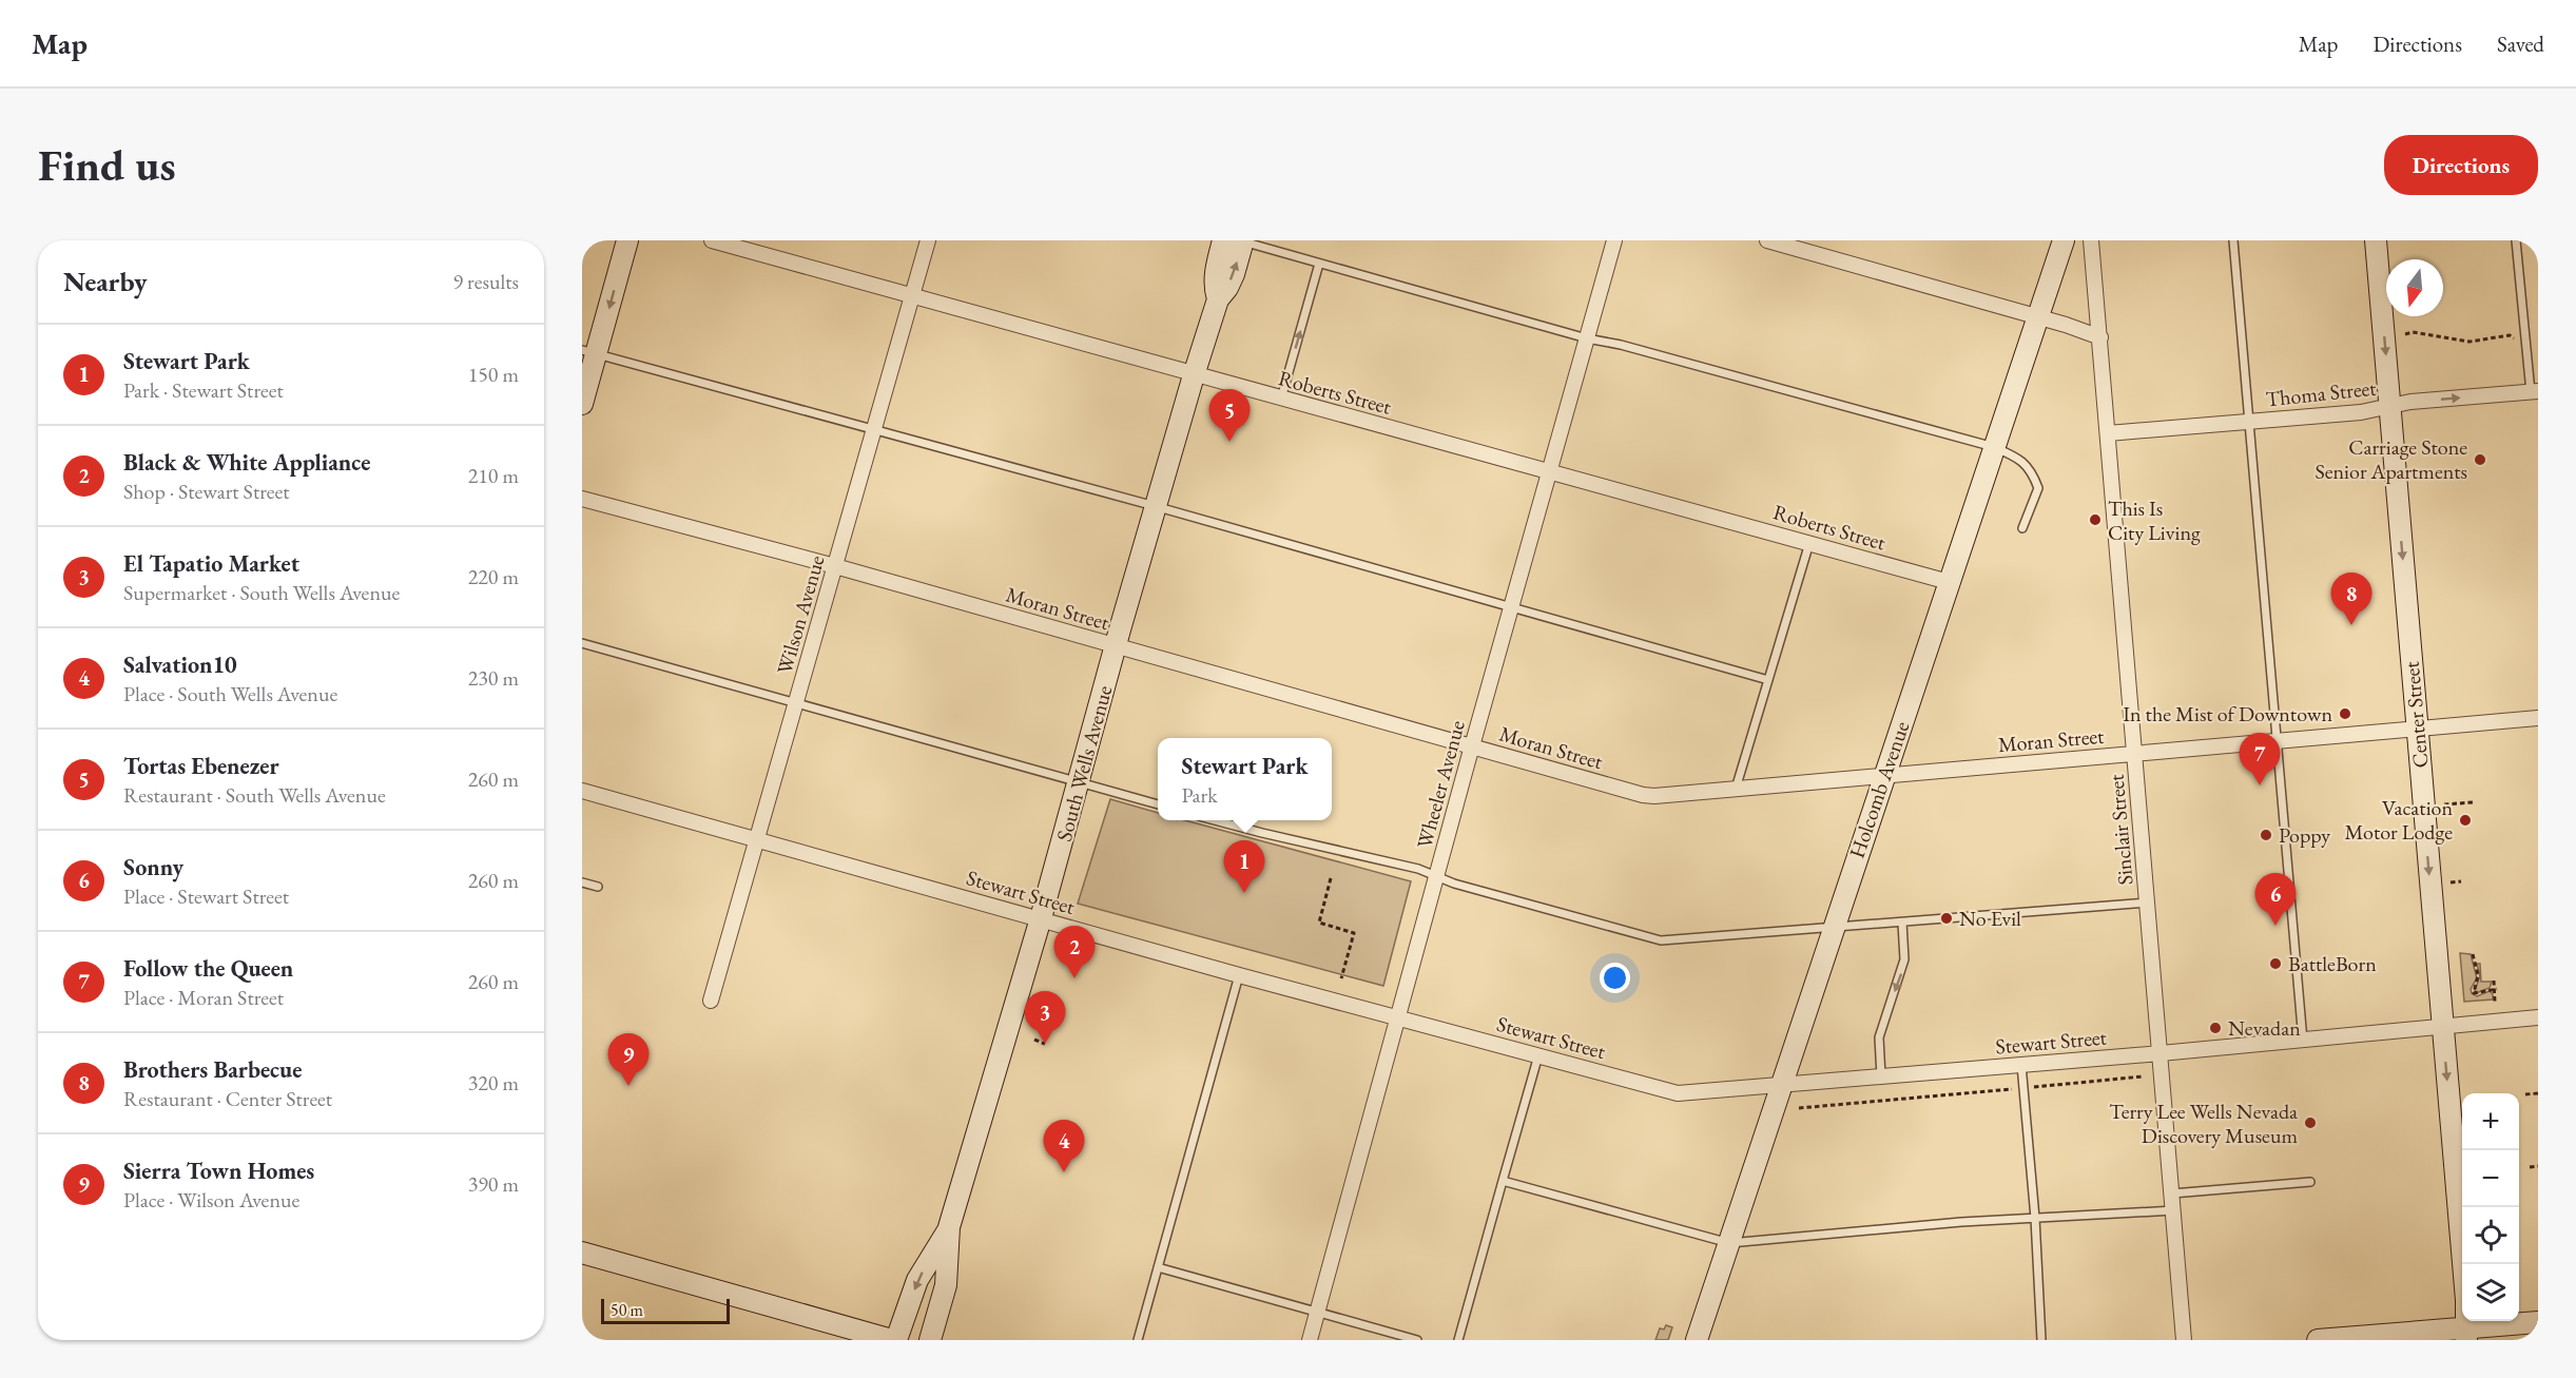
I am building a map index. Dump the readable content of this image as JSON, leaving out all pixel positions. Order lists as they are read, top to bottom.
{
  "streets": {
    "street": [
      "Roberts Street",
      "Thoma Street",
      "Moran Street",
      "Wilson Avenue",
      "Center Street",
      "South Wells Avenue",
      "Wheeler Avenue",
      "Holcomb Avenue",
      "Sinclair Street",
      "Stewart Street"
    ]
  },
  "crossings": [
    ["Roberts Street", "Wilson Avenue"],
    ["Roberts Street", "South Wells Avenue"],
    ["Roberts Street", "Wheeler Avenue"],
    ["Roberts Street", "Holcomb Avenue"],
    ["Thoma Street", "Center Street"],
    ["Thoma Street", "Sinclair Street"],
    ["Moran Street", "Wilson Avenue"],
    ["Moran Street", "Center Street"],
    ["Moran Street", "South Wells Avenue"],
    ["Moran Street", "Wheeler Avenue"],
    ["Moran Street", "Holcomb Avenue"],
    ["Moran Street", "Sinclair Street"],
    ["Wilson Avenue", "Stewart Street"],
    ["Center Street", "Stewart Street"],
    ["South Wells Avenue", "Stewart Street"],
    ["Wheeler Avenue", "Stewart Street"],
    ["Holcomb Avenue", "Stewart Street"],
    ["Sinclair Street", "Stewart Street"]
  ],
  "one_way": ["Center Street"],
  "places": [
    "Carriage Stone Senior Apartments",
    "This Is City Living",
    "In the Mist of Downtown",
    "Vacation Motor Lodge",
    "Poppy",
    "No Evil",
    "BattleBorn",
    "Nevadan",
    "Terry Lee Wells Nevada Discovery Museum"
  ],
  "scale_bar": "50 m",
  "north": "bottom",
  "page": {
    "header": "Map",
    "nav": ["Map", "Directions", "Saved"],
    "buttons": "Directions",
    "title": "Find us",
    "heading": ["Nearby", "9 results"],
    "list": [
      {
        "mark": "1",
        "name": "Stewart Park",
        "note": "Park · Stewart Street",
        "value": "150 m"
      },
      {
        "mark": "2",
        "name": "Black & White Appliance",
        "note": "Shop · Stewart Street",
        "value": "210 m"
      },
      {
        "mark": "3",
        "name": "El Tapatio Market",
        "note": "Supermarket · South Wells Avenue",
        "value": "220 m"
      },
      {
        "mark": "4",
        "name": "Salvation10",
        "note": "Place · South Wells Avenue",
        "value": "230 m"
      },
      {
        "mark": "5",
        "name": "Tortas Ebenezer",
        "note": "Restaurant · South Wells Avenue",
        "value": "260 m"
      },
      {
        "mark": "6",
        "name": "Sonny",
        "note": "Place · Stewart Street",
        "value": "260 m"
      },
      {
        "mark": "7",
        "name": "Follow the Queen",
        "note": "Place · Moran Street",
        "value": "260 m"
      },
      {
        "mark": "8",
        "name": "Brothers Barbecue",
        "note": "Restaurant · Center Street",
        "value": "320 m"
      },
      {
        "mark": "9",
        "name": "Sierra Town Homes",
        "note": "Place · Wilson Avenue",
        "value": "390 m"
      }
    ],
    "pins": [
      "5",
      "8",
      "7",
      "1",
      "6",
      "2",
      "3",
      "9",
      "4"
    ],
    "popup": ["Stewart Park", "Park"],
    "map_buttons": ["+", "−"],
    "scale": "50 m"
  }
}
